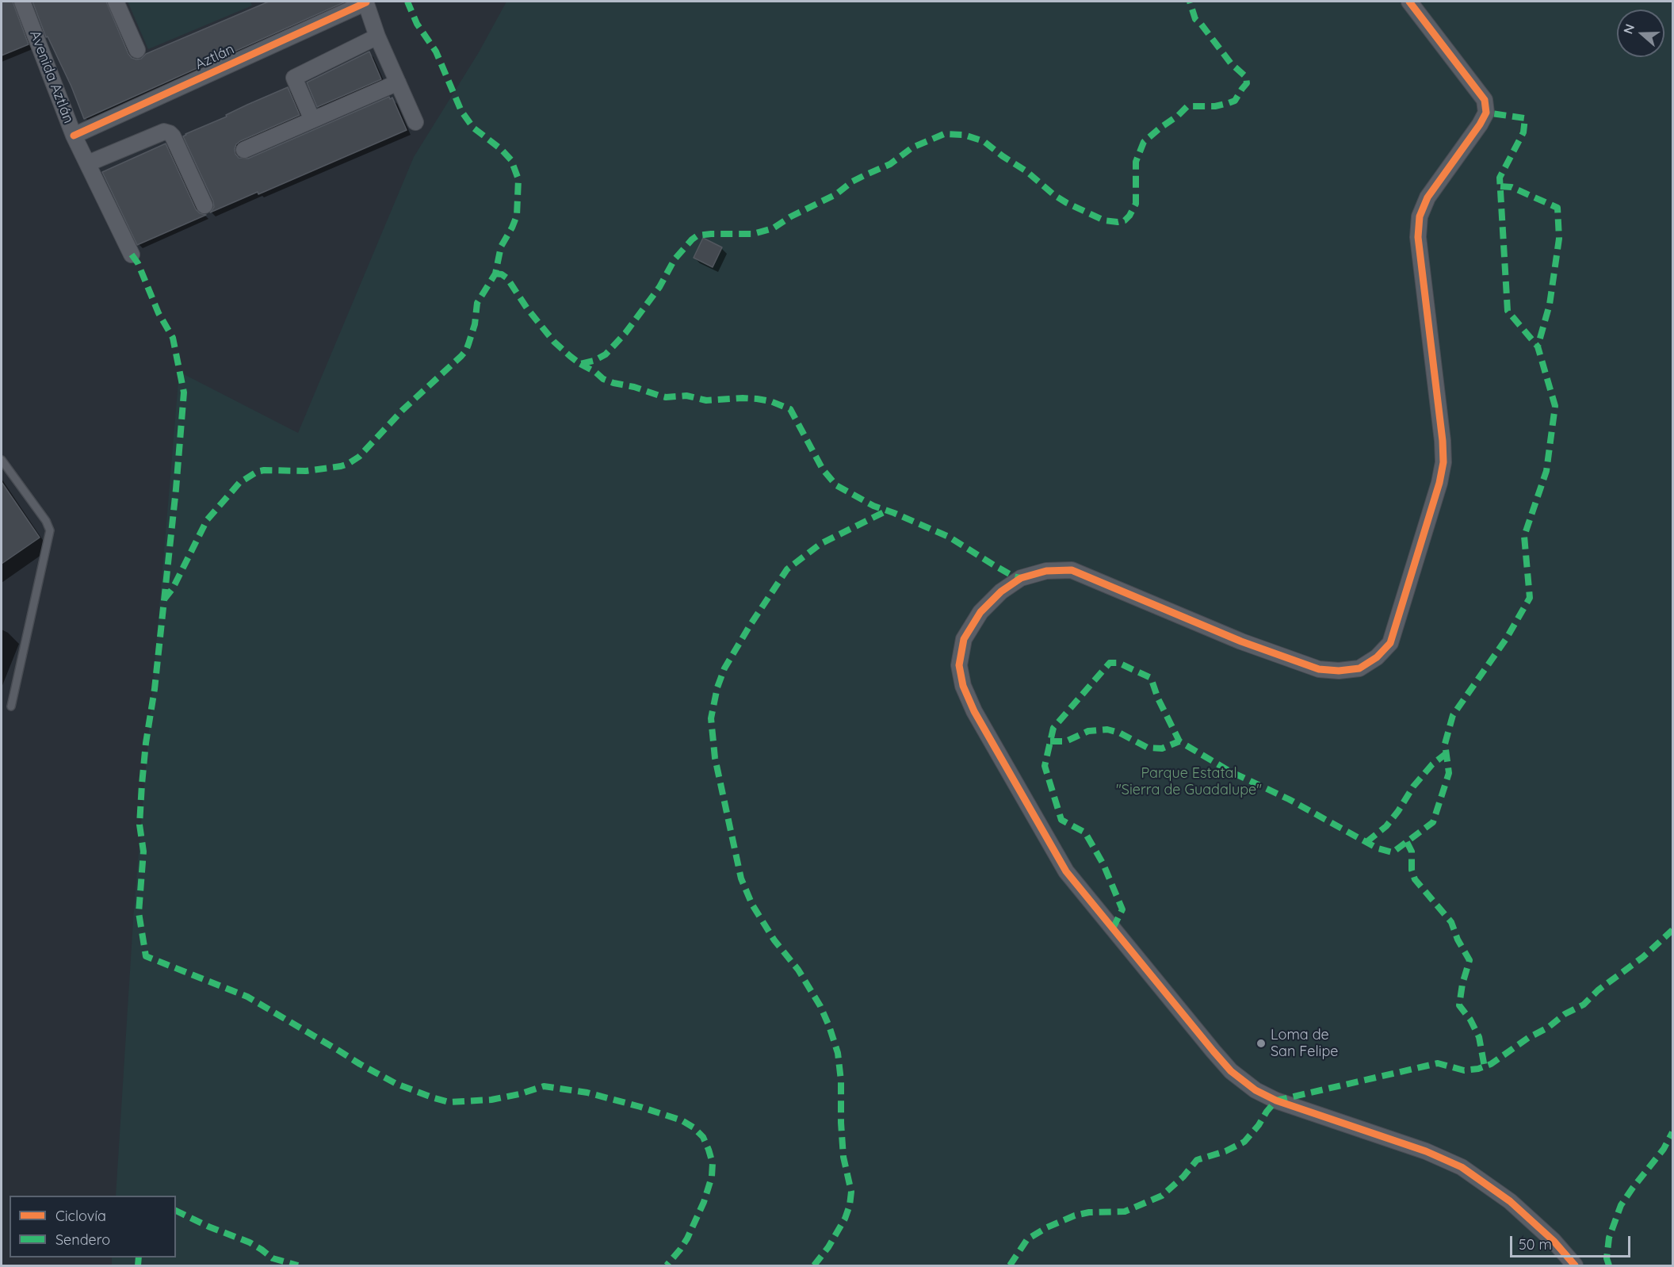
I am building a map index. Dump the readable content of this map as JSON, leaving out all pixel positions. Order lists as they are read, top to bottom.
{
  "streets": {
    "street": ["Aztlán", "Avenida Aztlán"]
  },
  "crossings": [
    ["Aztlán", "Avenida Aztlán"]
  ],
  "parks": ["Parque Estatal \"Sierra de Guadalupe\""],
  "places": ["Loma de San Felipe"],
  "legend": ["Ciclovía", "Sendero"],
  "scale_bar": "50 m",
  "north": "left"
}
